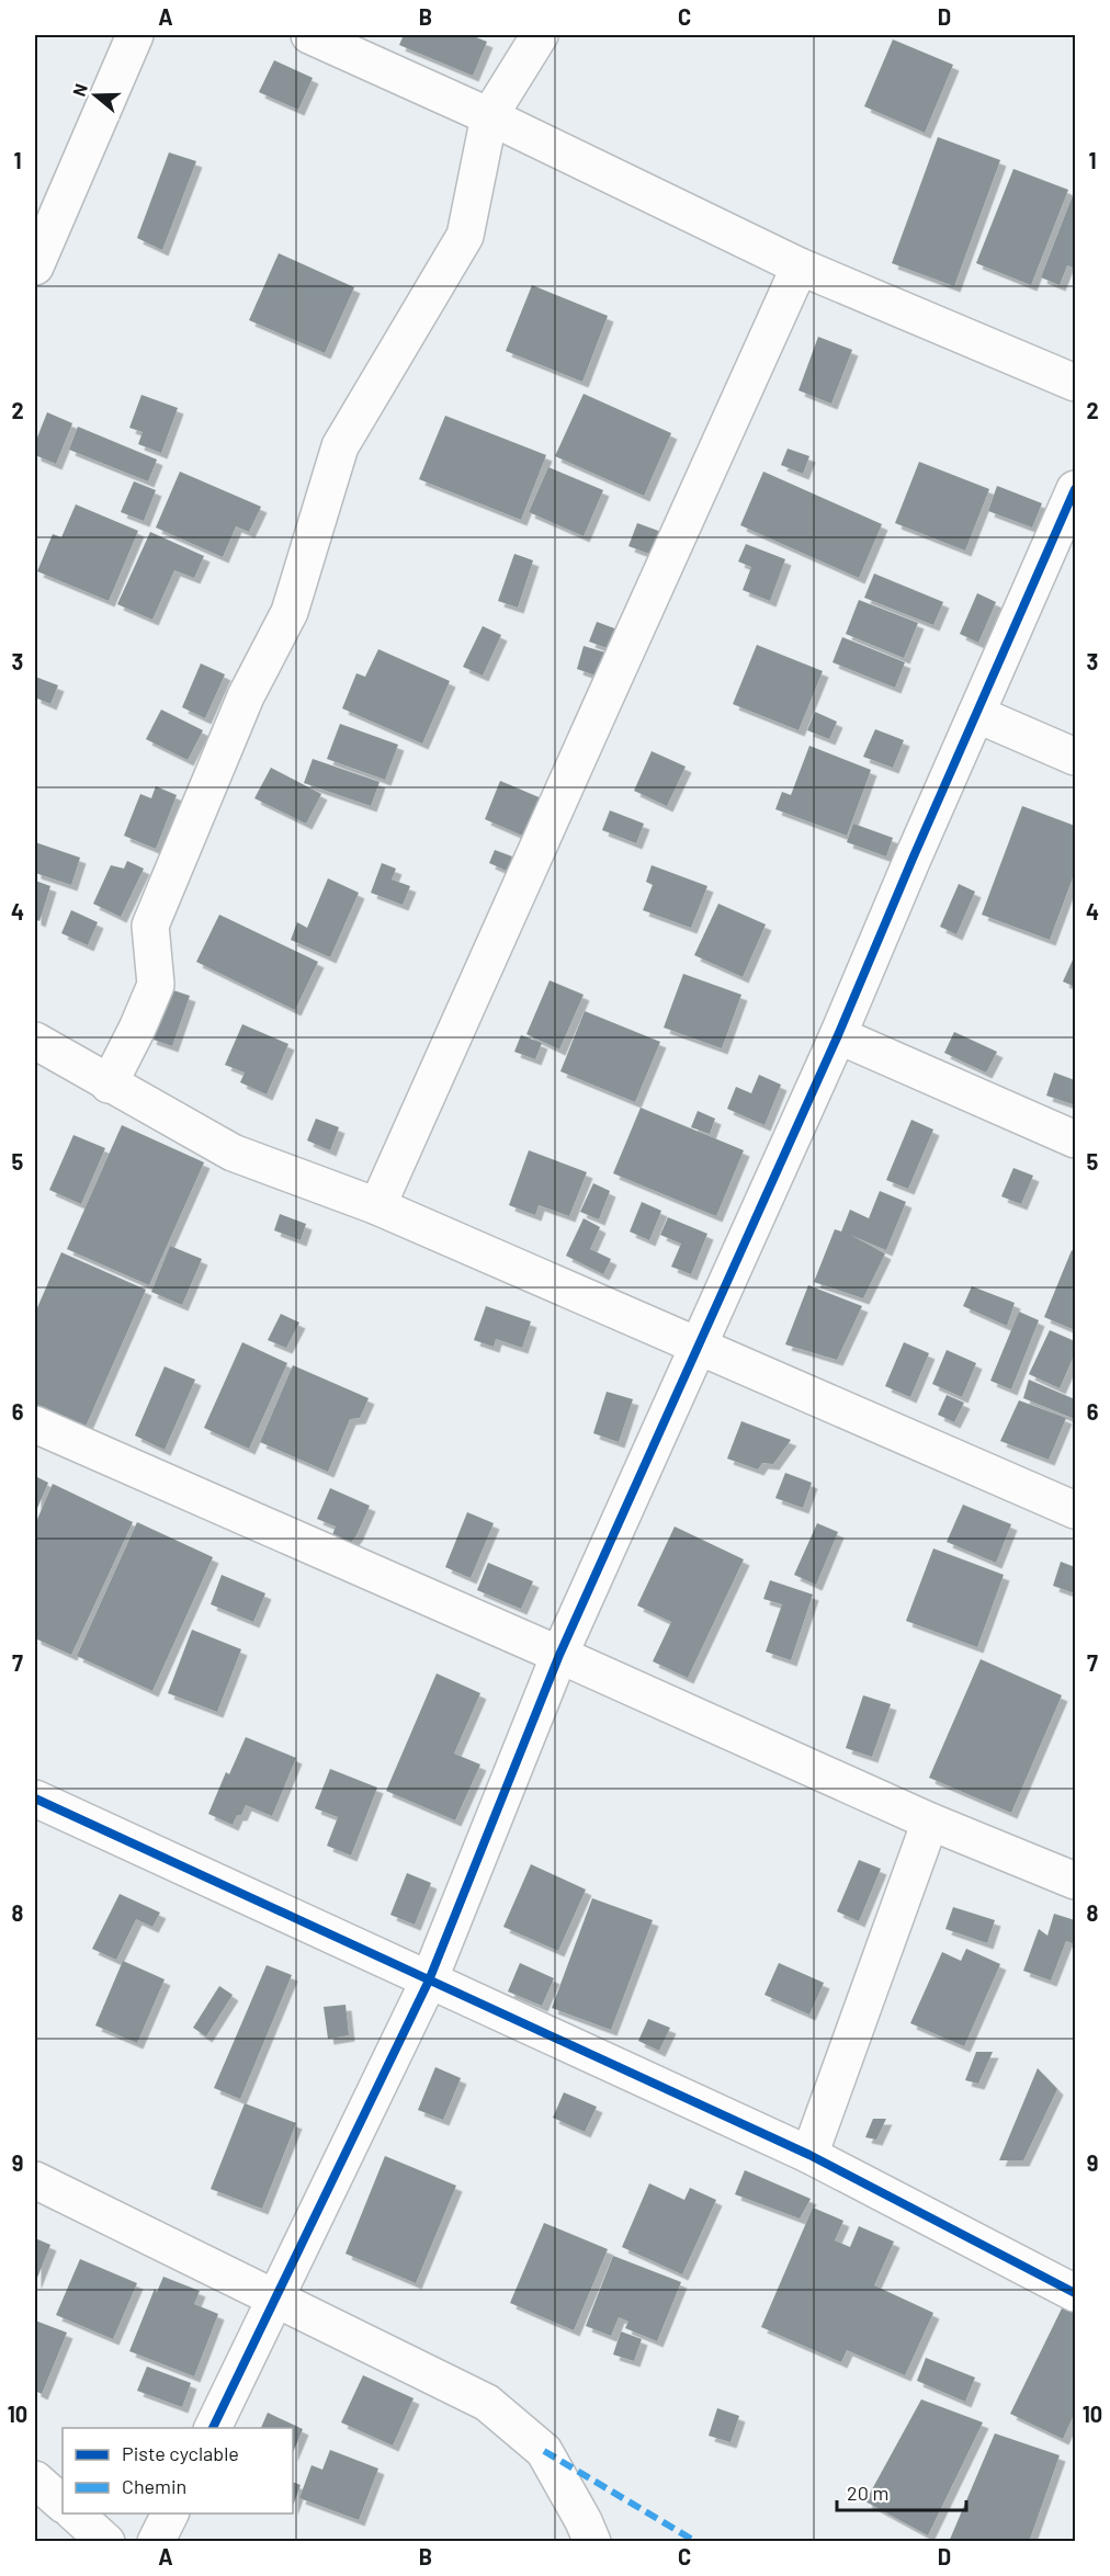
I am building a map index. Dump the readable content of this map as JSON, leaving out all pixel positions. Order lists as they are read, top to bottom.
{
  "legend": ["Piste cyclable", "Chemin"],
  "scale_bar": "20 m",
  "north": "left",
  "grid": {
    "columns": [
      "A",
      "B",
      "C",
      "D"
    ],
    "rows": [
      "1",
      "2",
      "3",
      "4",
      "5",
      "6",
      "7",
      "8",
      "9",
      "10"
    ]
  }
}
